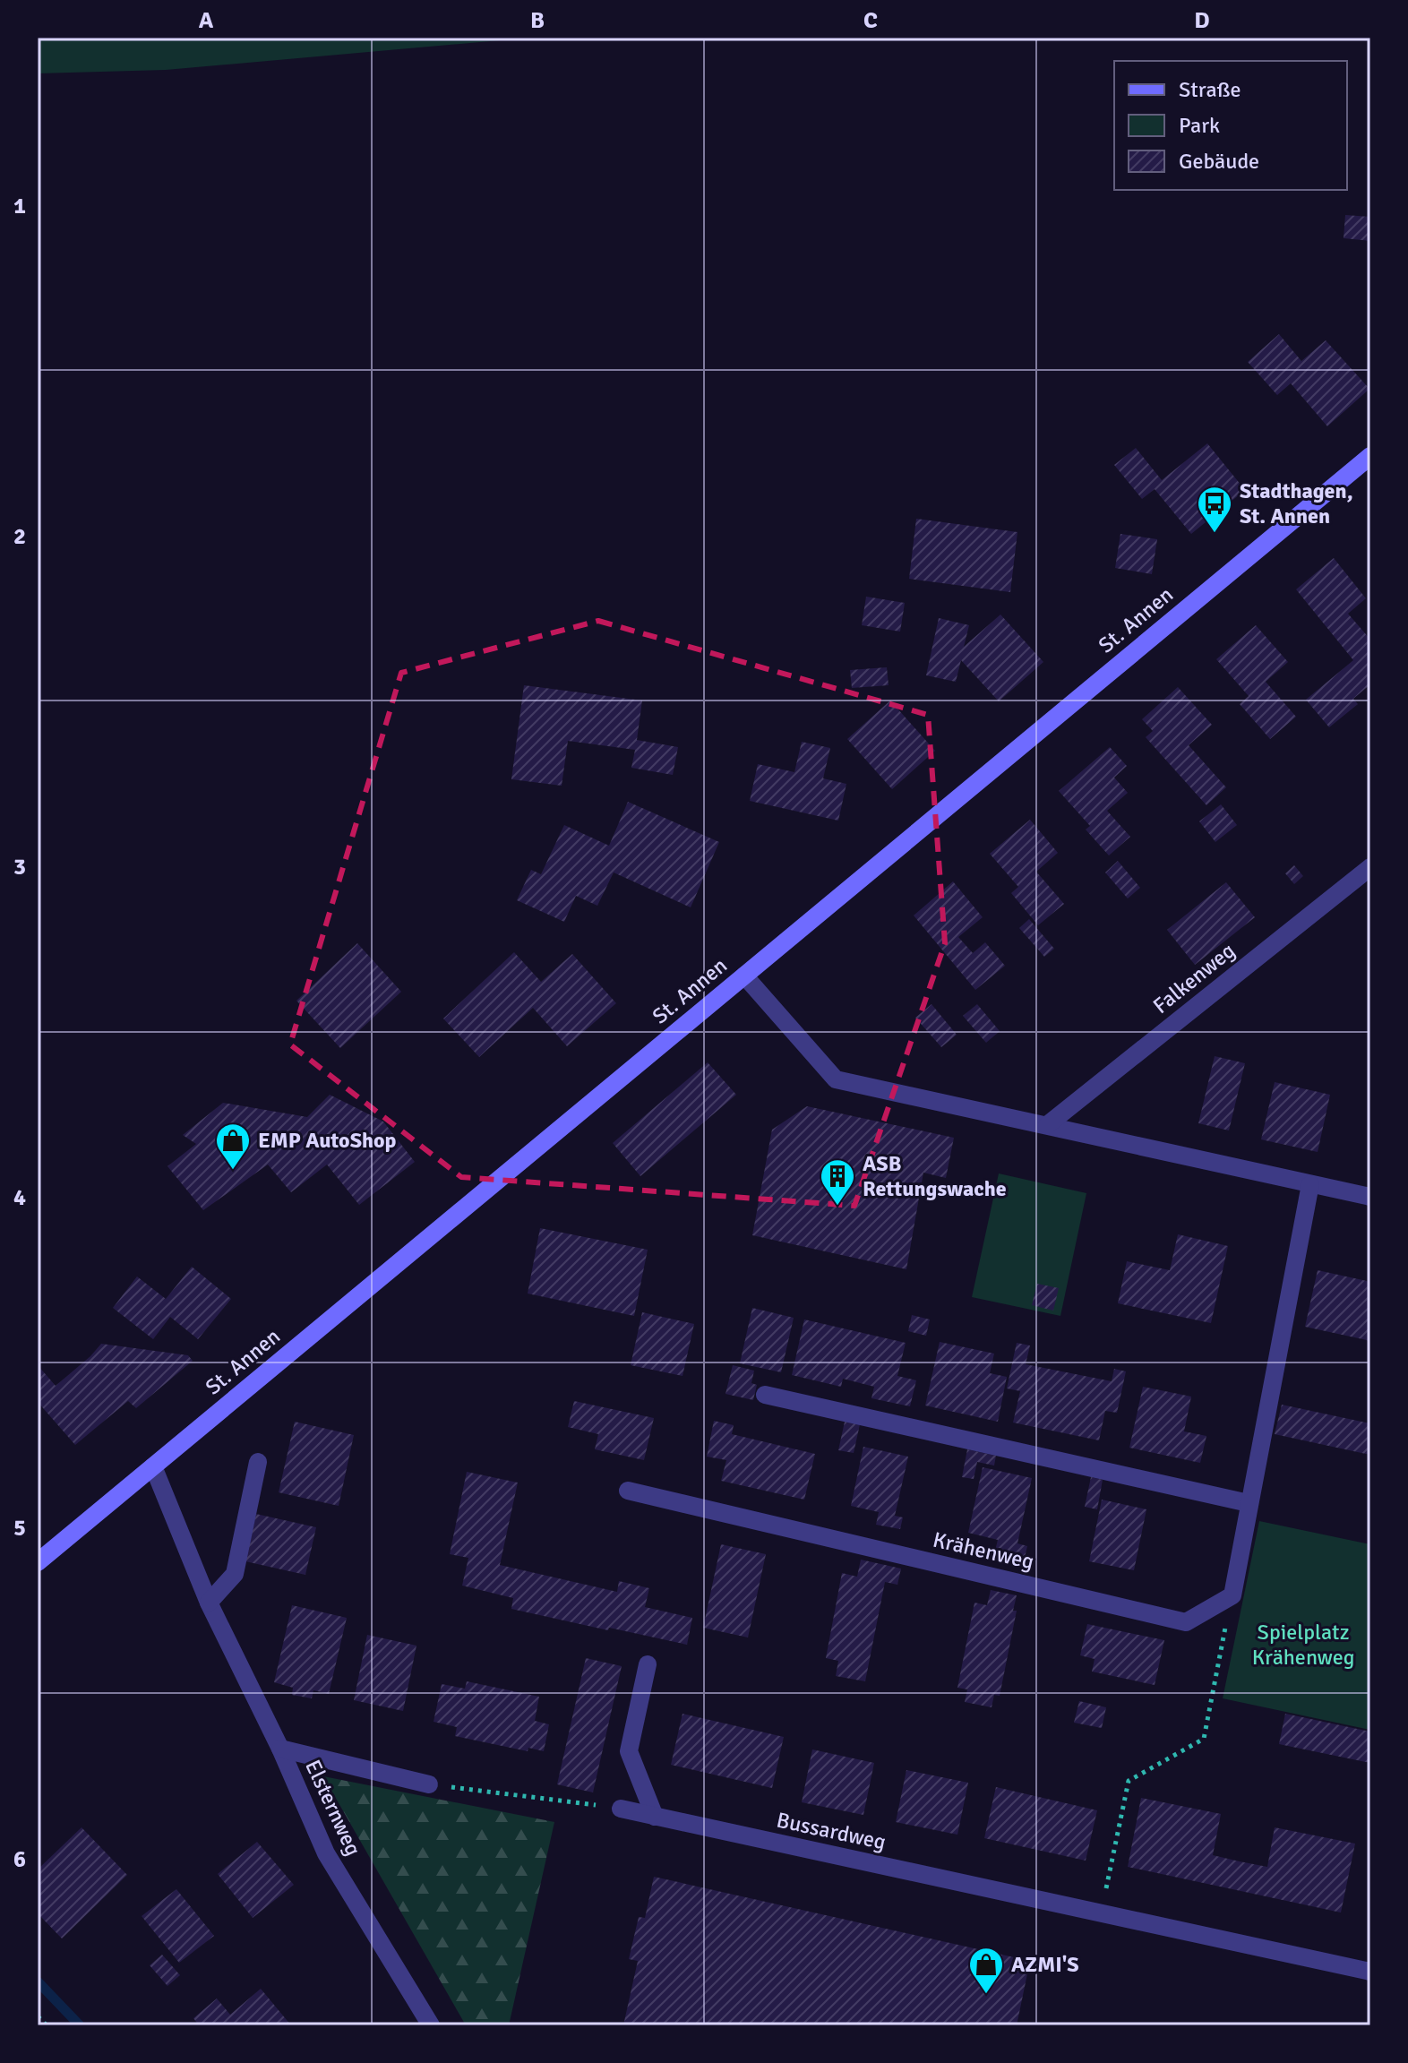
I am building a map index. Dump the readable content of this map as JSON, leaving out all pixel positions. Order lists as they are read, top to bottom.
{
  "streets": {
    "main road": ["St. Annen"],
    "street": [
      "Falkenweg",
      "Krähenweg",
      "Elsternweg",
      "Bussardweg"
    ]
  },
  "crossings": [
    ["St. Annen", "Elsternweg"]
  ],
  "parks": ["Spielplatz Krähenweg"],
  "places": {
    "bus stop": ["Stadthagen, St. Annen"],
    "shop": ["EMP AutoShop", "AZMI'S"],
    "building": ["ASB Rettungswache"]
  },
  "legend": ["Straße", "Park", "Gebäude"],
  "grid": {
    "columns": [
      "A",
      "B",
      "C",
      "D"
    ],
    "rows": [
      "1",
      "2",
      "3",
      "4",
      "5",
      "6"
    ]
  }
}
